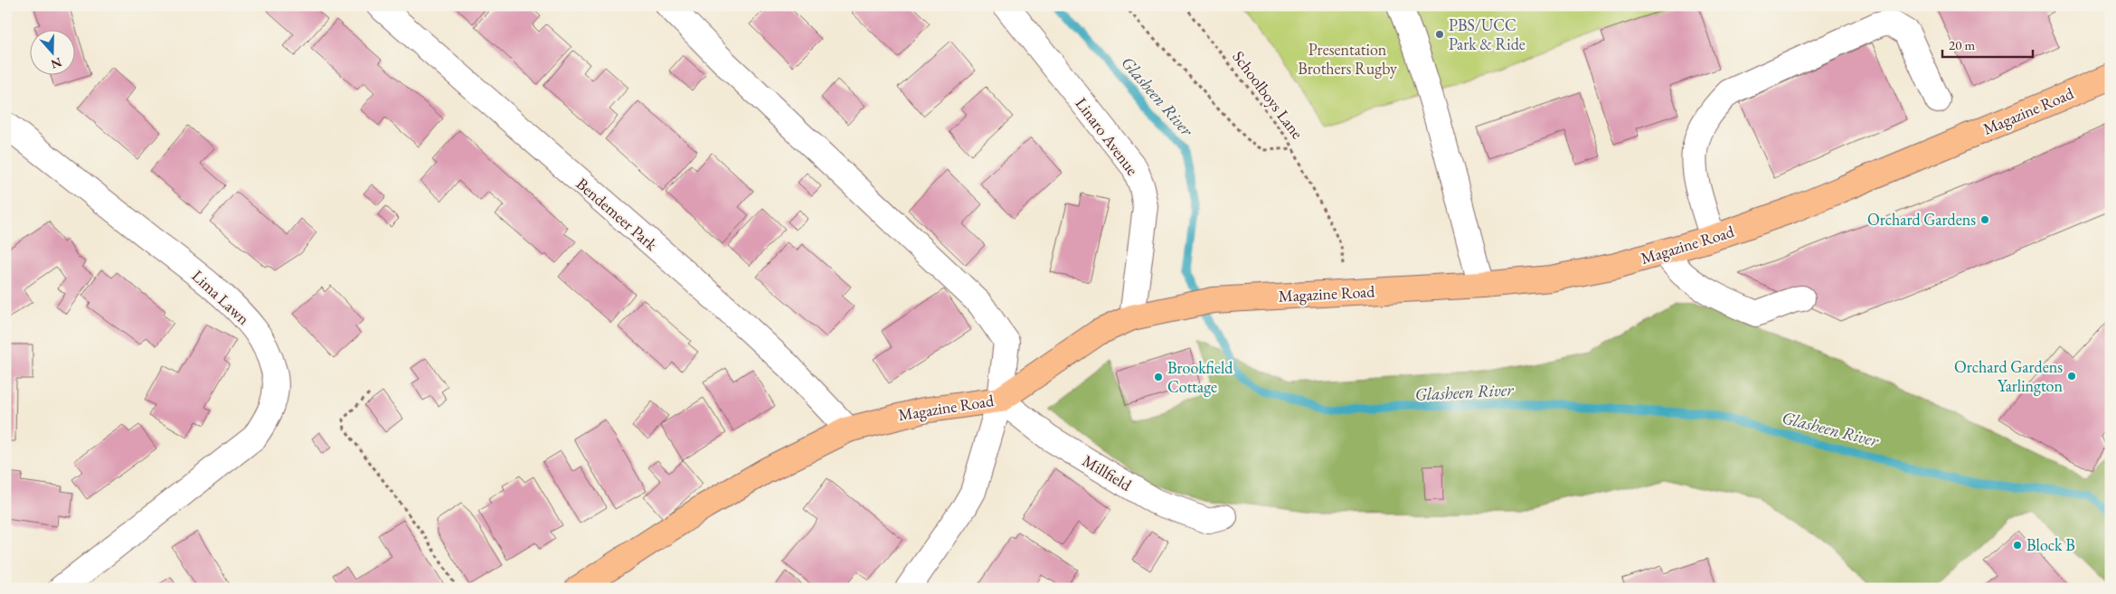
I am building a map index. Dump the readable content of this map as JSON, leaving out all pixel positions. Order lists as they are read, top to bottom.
{
  "streets": {
    "main road": ["Magazine Road"],
    "street": [
      "Linaro Avenue",
      "Bendemeer Park",
      "Lima Lawn",
      "Millfield"
    ],
    "path": ["Schoolboys Lane"]
  },
  "crossings": [
    ["Magazine Road", "Linaro Avenue"],
    ["Magazine Road", "Bendemeer Park"],
    ["Magazine Road", "Millfield"]
  ],
  "water": ["Glasheen River"],
  "parks": ["Presentation Brothers Rugby"],
  "places": [
    "PBS/UCC Park & Ride",
    "Orchard Gardens",
    "Orchard Gardens Yarlington",
    "Brookfield Cottage",
    "Block B"
  ],
  "scale_bar": "20 m",
  "north": "bottom"
}
